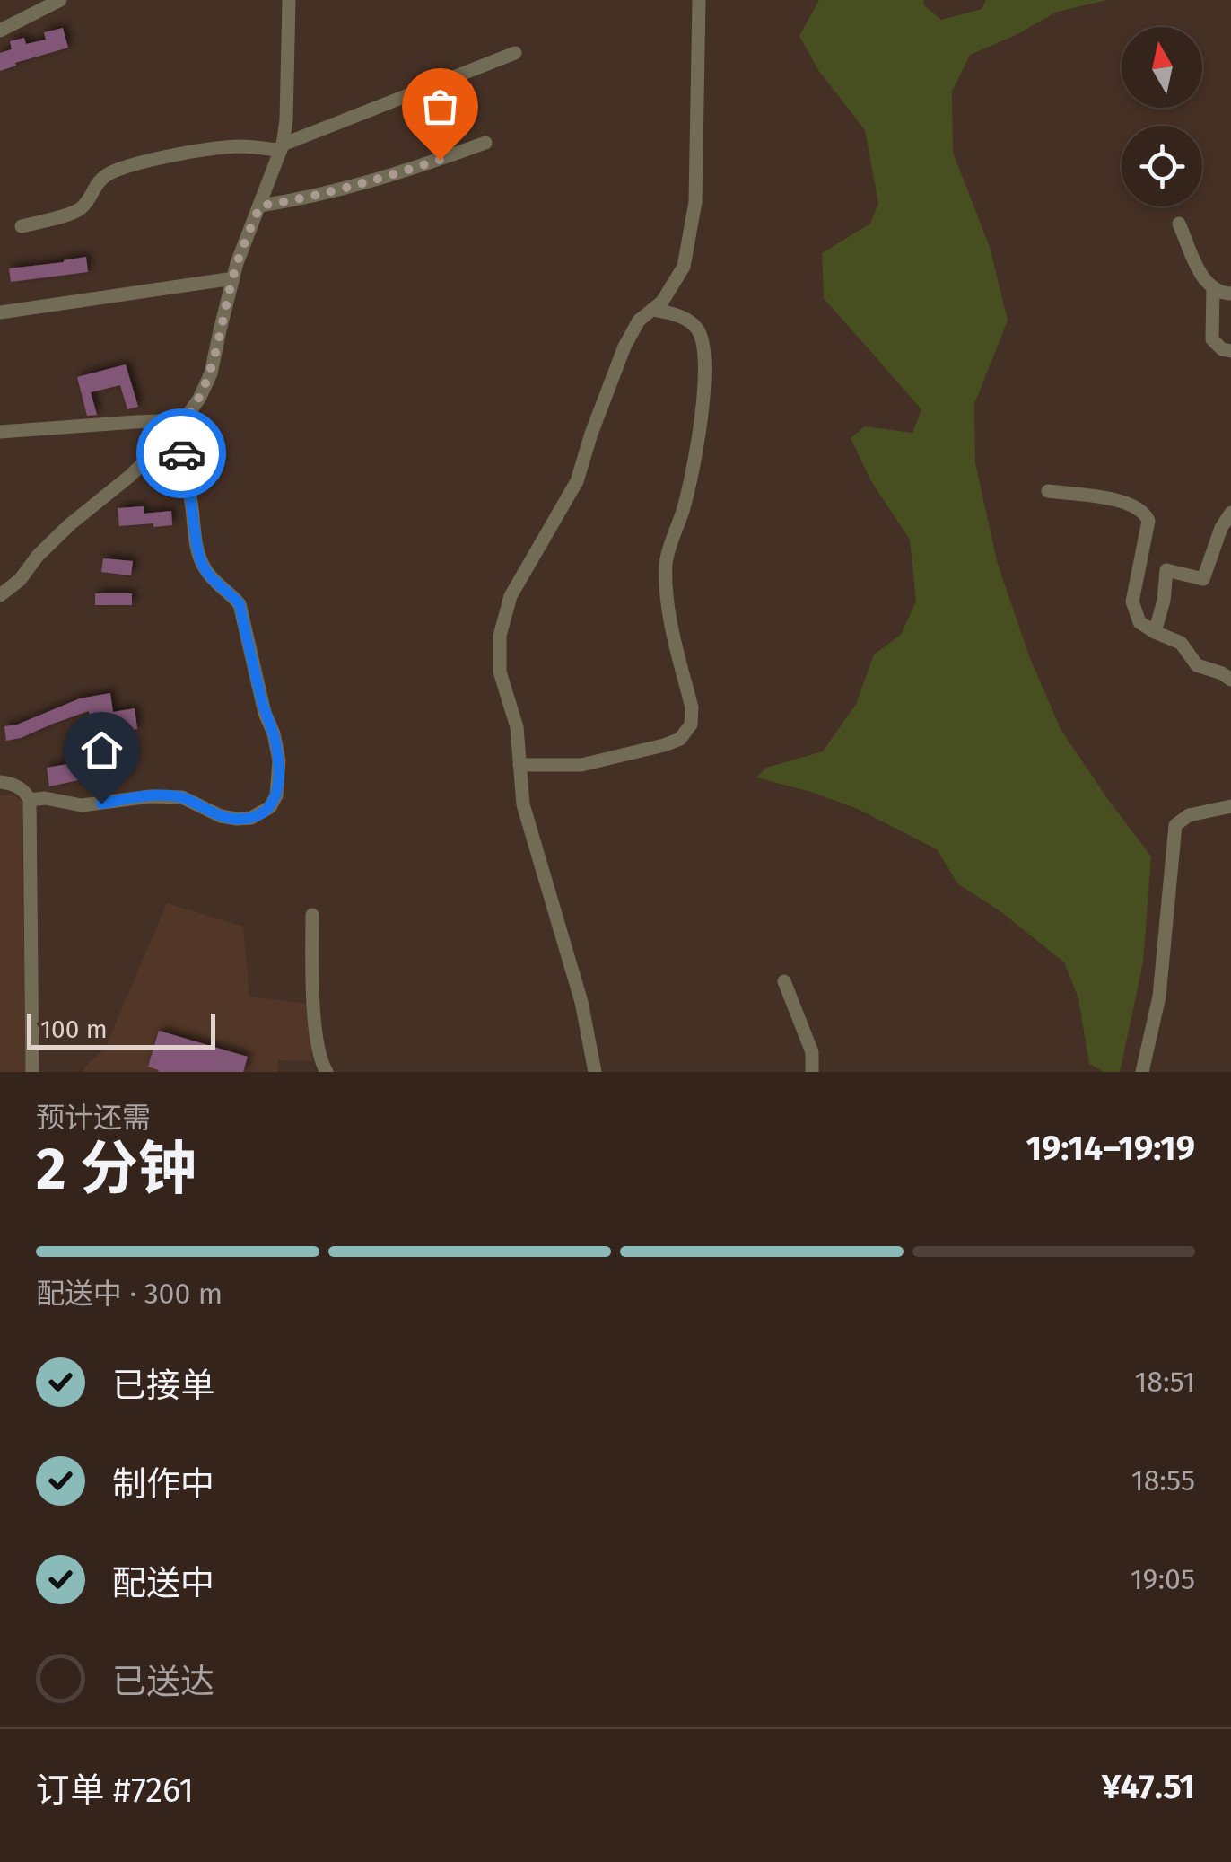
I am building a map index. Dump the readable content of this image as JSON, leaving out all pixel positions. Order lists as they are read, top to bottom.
{
  "scale_bar": "100 m",
  "north": "top",
  "page": {
    "scale": "100 m",
    "heading": ["2 分钟", "预计还需", "19:14–19:19"],
    "panel": ["订单 #7261", "¥47.51"],
    "bar": "配送中 · 300 m",
    "list": [
      ["已接单", "18:51"],
      ["制作中", "18:55"],
      ["配送中", "19:05"],
      "已送达"
    ]
  }
}
